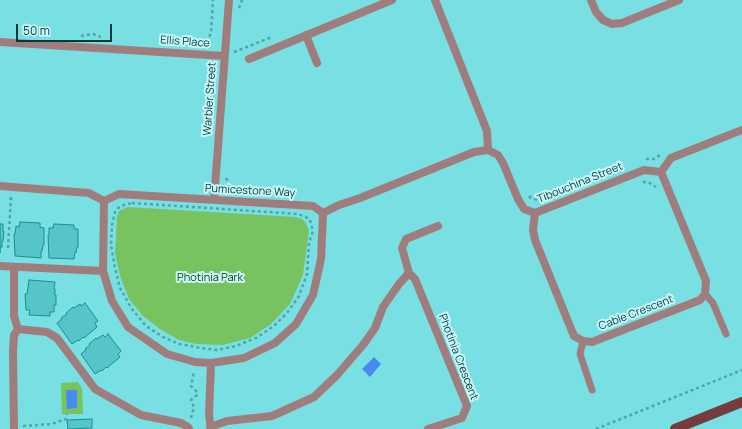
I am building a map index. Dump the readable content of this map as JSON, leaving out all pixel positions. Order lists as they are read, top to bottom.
{
  "streets": {
    "street": [
      "Ellis Place",
      "Warbler Street",
      "Tibouchina Street",
      "Pumicestone Way",
      "Cable Crescent",
      "Photinia Crescent"
    ]
  },
  "crossings": [
    ["Ellis Place", "Warbler Street"],
    ["Warbler Street", "Pumicestone Way"]
  ],
  "parks": ["Photinia Park"],
  "scale_bar": "50 m"
}
